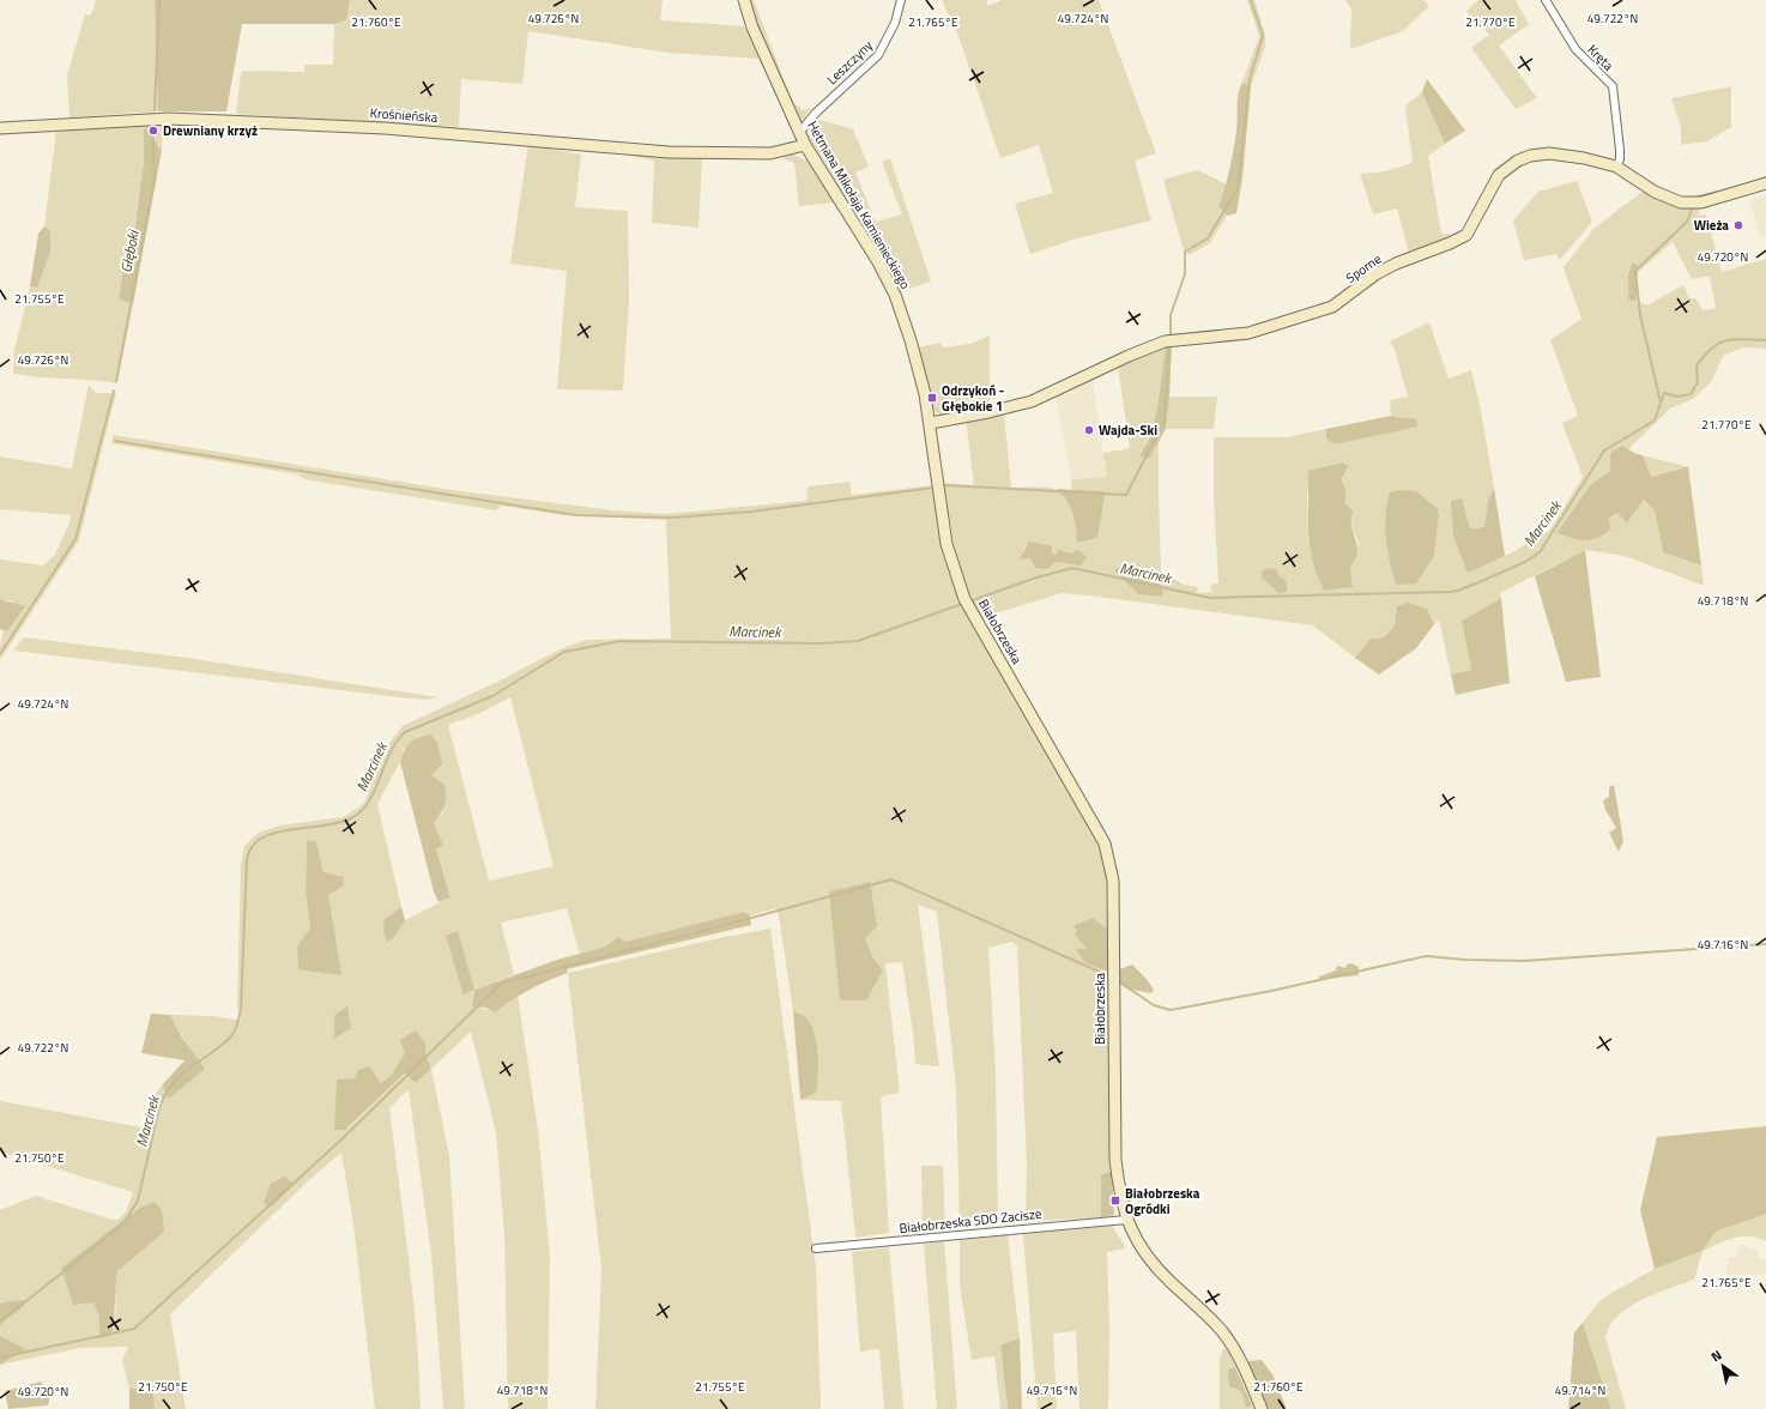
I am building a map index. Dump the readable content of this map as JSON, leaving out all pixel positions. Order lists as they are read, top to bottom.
{
  "streets": {
    "street": [
      "Kręta",
      "Leszczyny",
      "Krośnieńska",
      "Hetmana Mikołaja Kamienieckiego",
      "Sporne",
      "Białobrzeska",
      "Białobrzeska SDO Zacisze"
    ]
  },
  "crossings": [
    ["Kręta", "Sporne"],
    ["Leszczyny", "Hetmana Mikołaja Kamienieckiego"],
    ["Krośnieńska", "Hetmana Mikołaja Kamienieckiego"],
    ["Hetmana Mikołaja Kamienieckiego", "Sporne"],
    ["Hetmana Mikołaja Kamienieckiego", "Białobrzeska"],
    ["Białobrzeska", "Białobrzeska SDO Zacisze"]
  ],
  "water": ["Głęboki", "Marcinek"],
  "places": {
    "other": ["Drewniany krzyż", "Wieża", "Wajda-Ski"],
    "transit": ["Odrzykoń - Głębokie 1", "Białobrzeska Ogródki"]
  },
  "north": "top left",
  "coordinates": [
    "49.726°N",
    "49.724°N",
    "49.722°N",
    "21.760°E",
    "21.765°E",
    "21.770°E",
    "49.720°N",
    "21.755°E",
    "49.718°N",
    "49.716°N",
    "21.750°E",
    "49.714°N"
  ]
}
